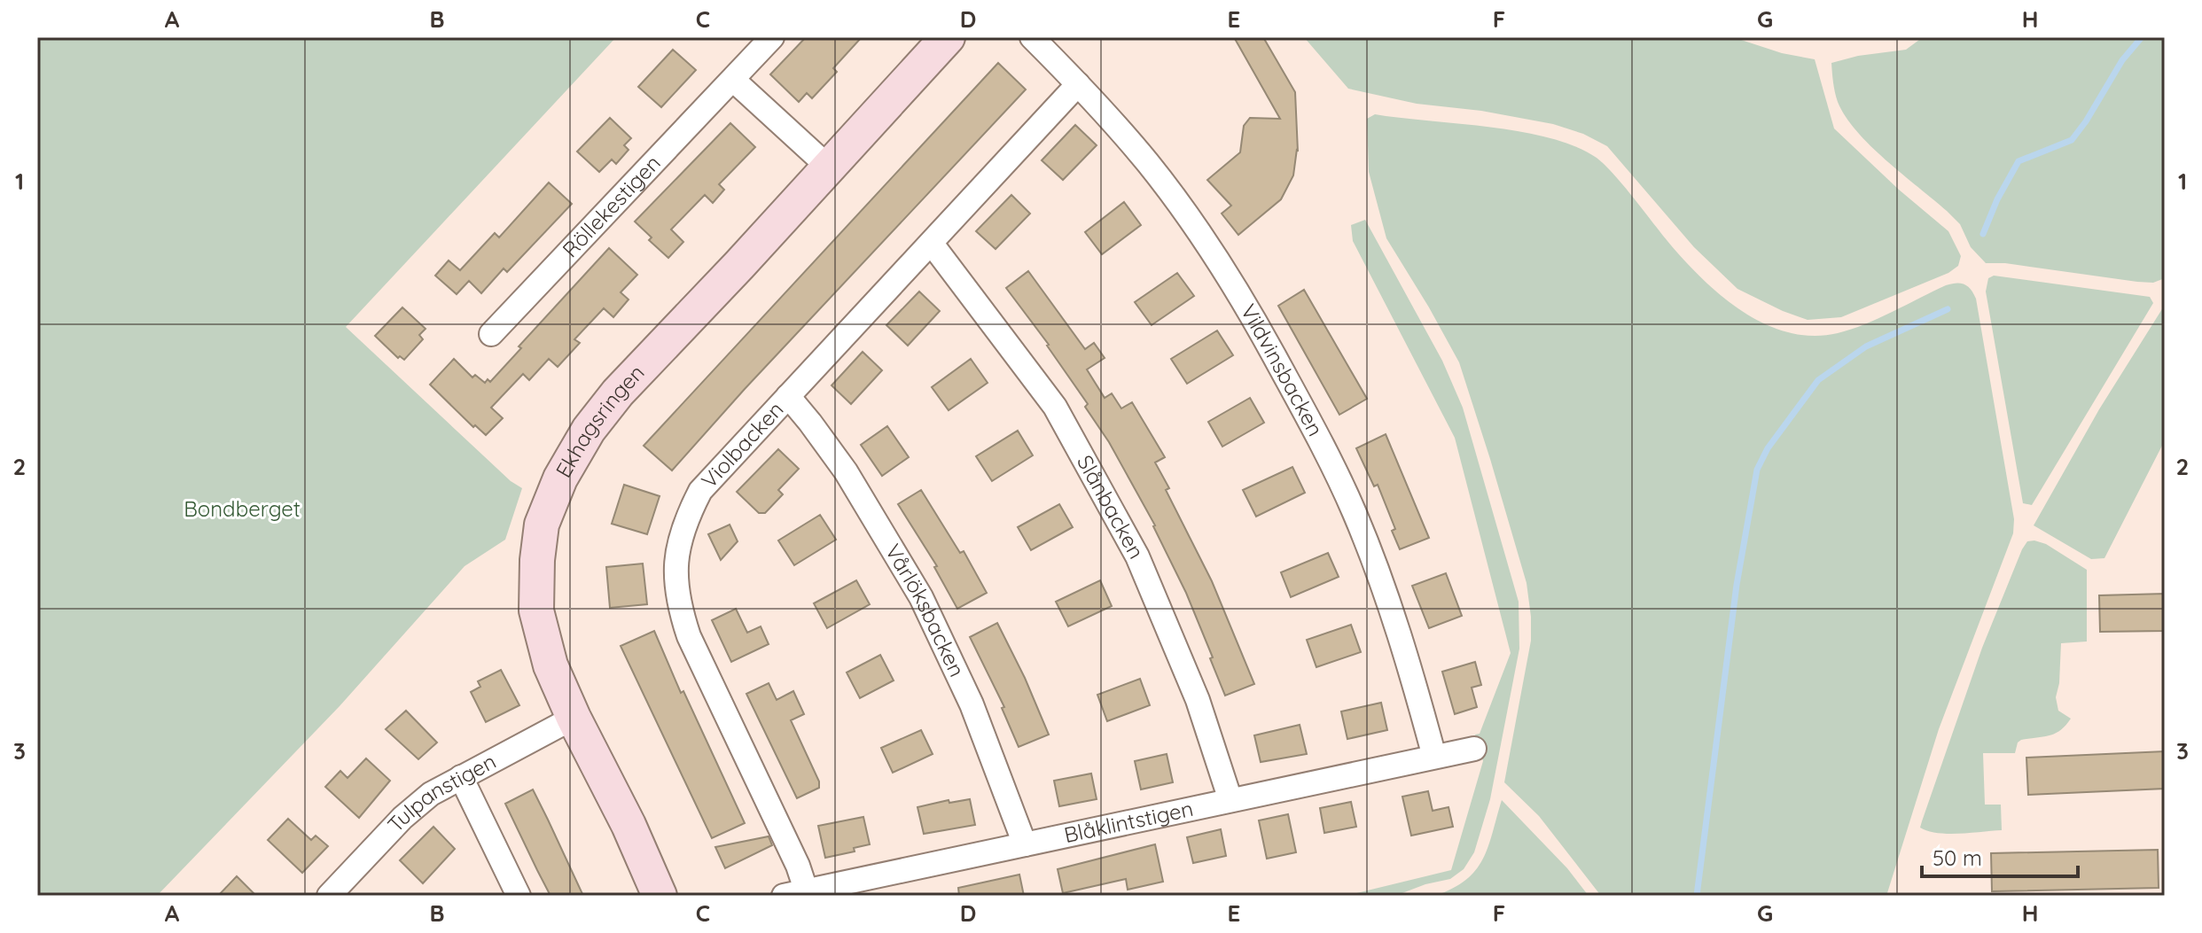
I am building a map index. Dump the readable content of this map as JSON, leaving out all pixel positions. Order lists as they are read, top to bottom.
{
  "streets": {
    "street": [
      "Röllekestigen",
      "Vildvinsbacken",
      "Ekhagsringen",
      "Violbacken",
      "Slånbacken",
      "Vårlöksbacken",
      "Tulpanstigen",
      "Blåklintstigen"
    ]
  },
  "crossings": [
    ["Vildvinsbacken", "Violbacken"],
    ["Vildvinsbacken", "Blåklintstigen"],
    ["Ekhagsringen", "Tulpanstigen"],
    ["Violbacken", "Slånbacken"],
    ["Violbacken", "Vårlöksbacken"],
    ["Violbacken", "Blåklintstigen"],
    ["Slånbacken", "Blåklintstigen"],
    ["Vårlöksbacken", "Blåklintstigen"]
  ],
  "parks": ["Bondberget"],
  "scale_bar": "50 m",
  "grid": {
    "columns": [
      "A",
      "B",
      "C",
      "D",
      "E",
      "F",
      "G",
      "H"
    ],
    "rows": ["1", "2", "3"]
  }
}
